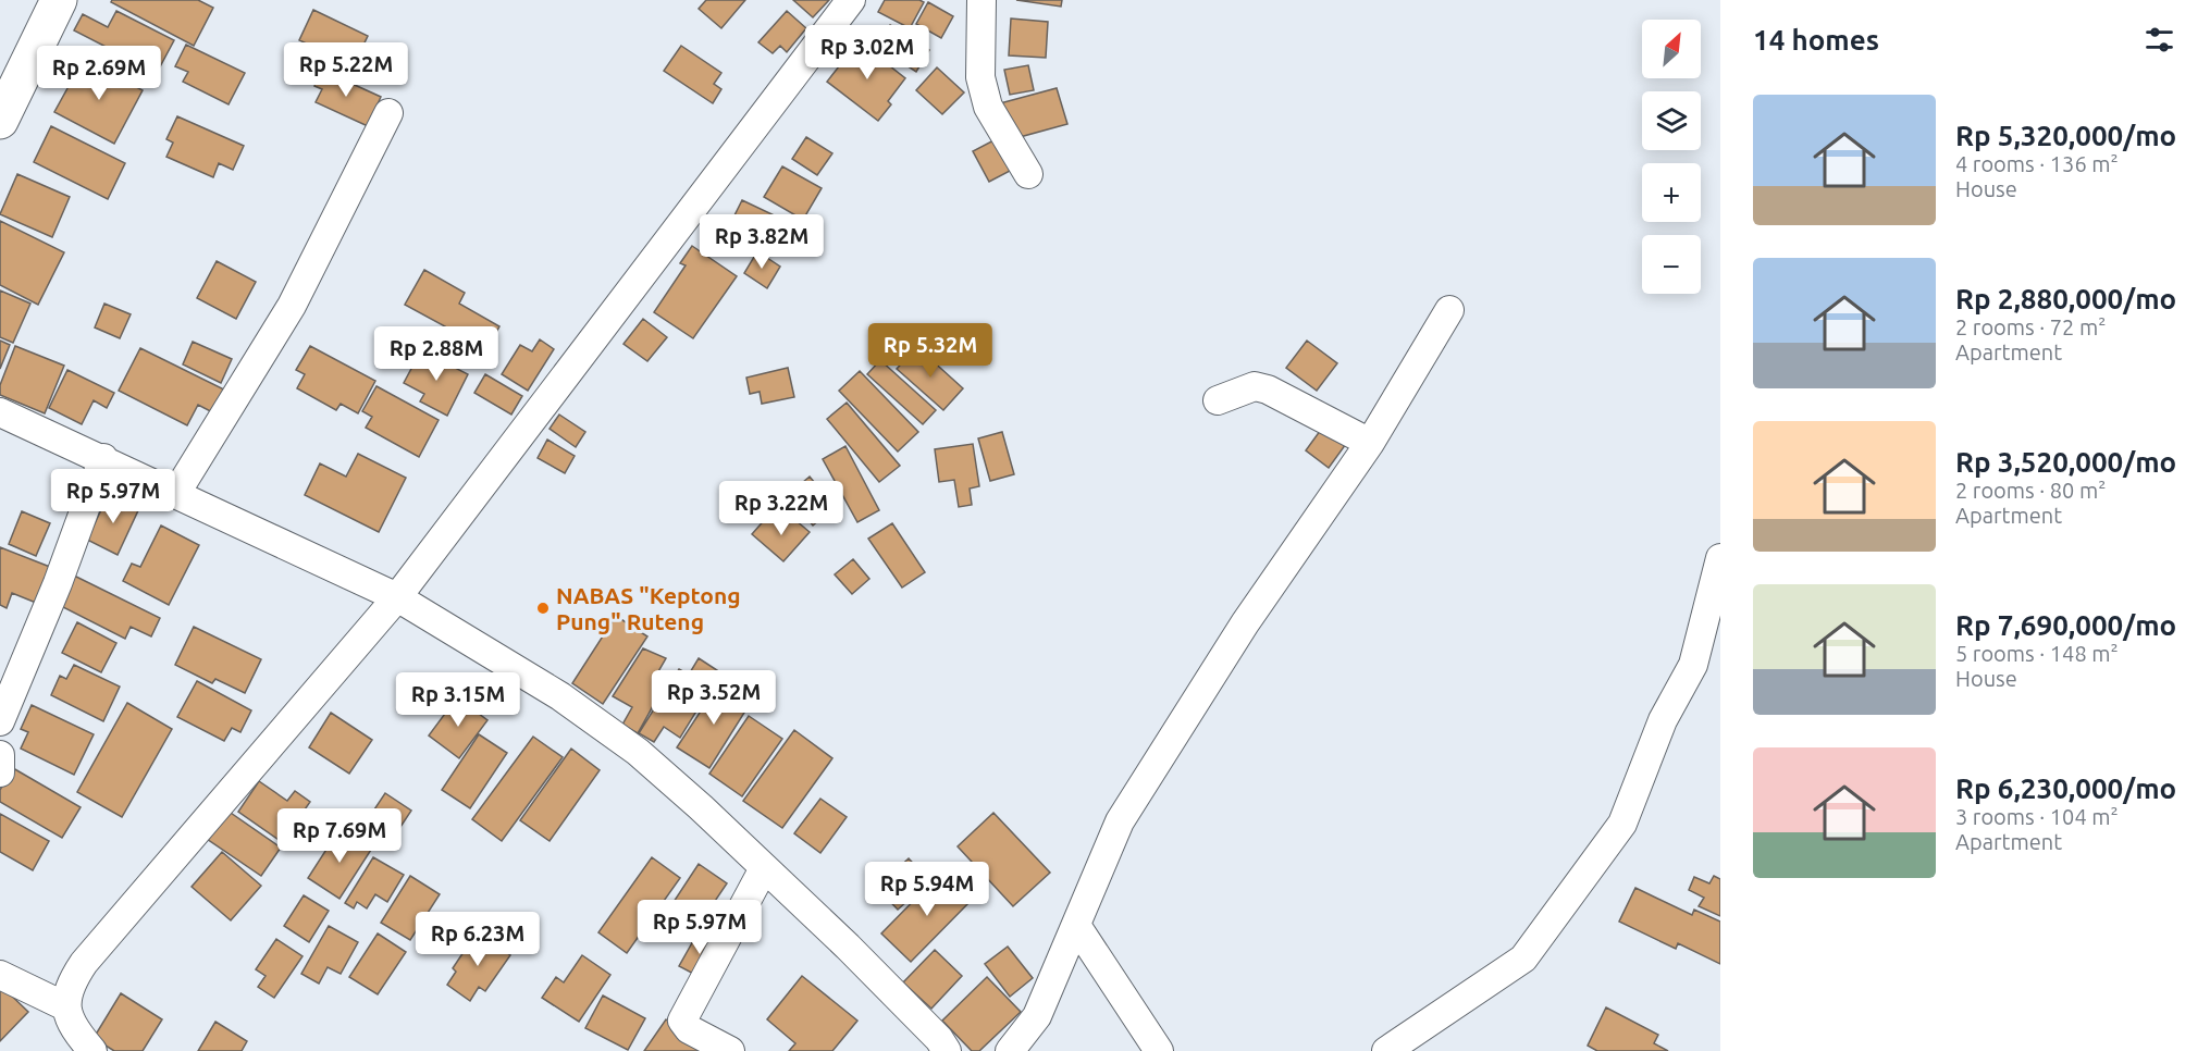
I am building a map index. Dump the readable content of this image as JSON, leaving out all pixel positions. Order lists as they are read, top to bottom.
{
  "places": ["NABAS \"Keptong Pung\" Ruteng"],
  "north": "top right",
  "page": {
    "heading": "14 homes",
    "map_buttons": ["+", "−"],
    "price": [
      "Rp 3.02M",
      "Rp 5.22M",
      "Rp 2.69M",
      "Rp 3.82M",
      "Rp 5.32M",
      "Rp 2.88M",
      "Rp 5.97M",
      "Rp 3.22M",
      "Rp 3.52M",
      "Rp 3.15M",
      "Rp 7.69M",
      "Rp 5.94M",
      "Rp 5.97M",
      "Rp 6.23M"
    ],
    "list": [
      {
        "name": "Rp 5,320,000/mo",
        "note": "4 rooms · 136 m² · House"
      },
      {
        "name": "Rp 2,880,000/mo",
        "note": "2 rooms · 72 m² · Apartment"
      },
      {
        "name": "Rp 3,520,000/mo",
        "note": "2 rooms · 80 m² · Apartment"
      },
      {
        "name": "Rp 7,690,000/mo",
        "note": "5 rooms · 148 m² · House"
      },
      {
        "name": "Rp 6,230,000/mo",
        "note": "3 rooms · 104 m² · Apartment"
      }
    ]
  }
}
